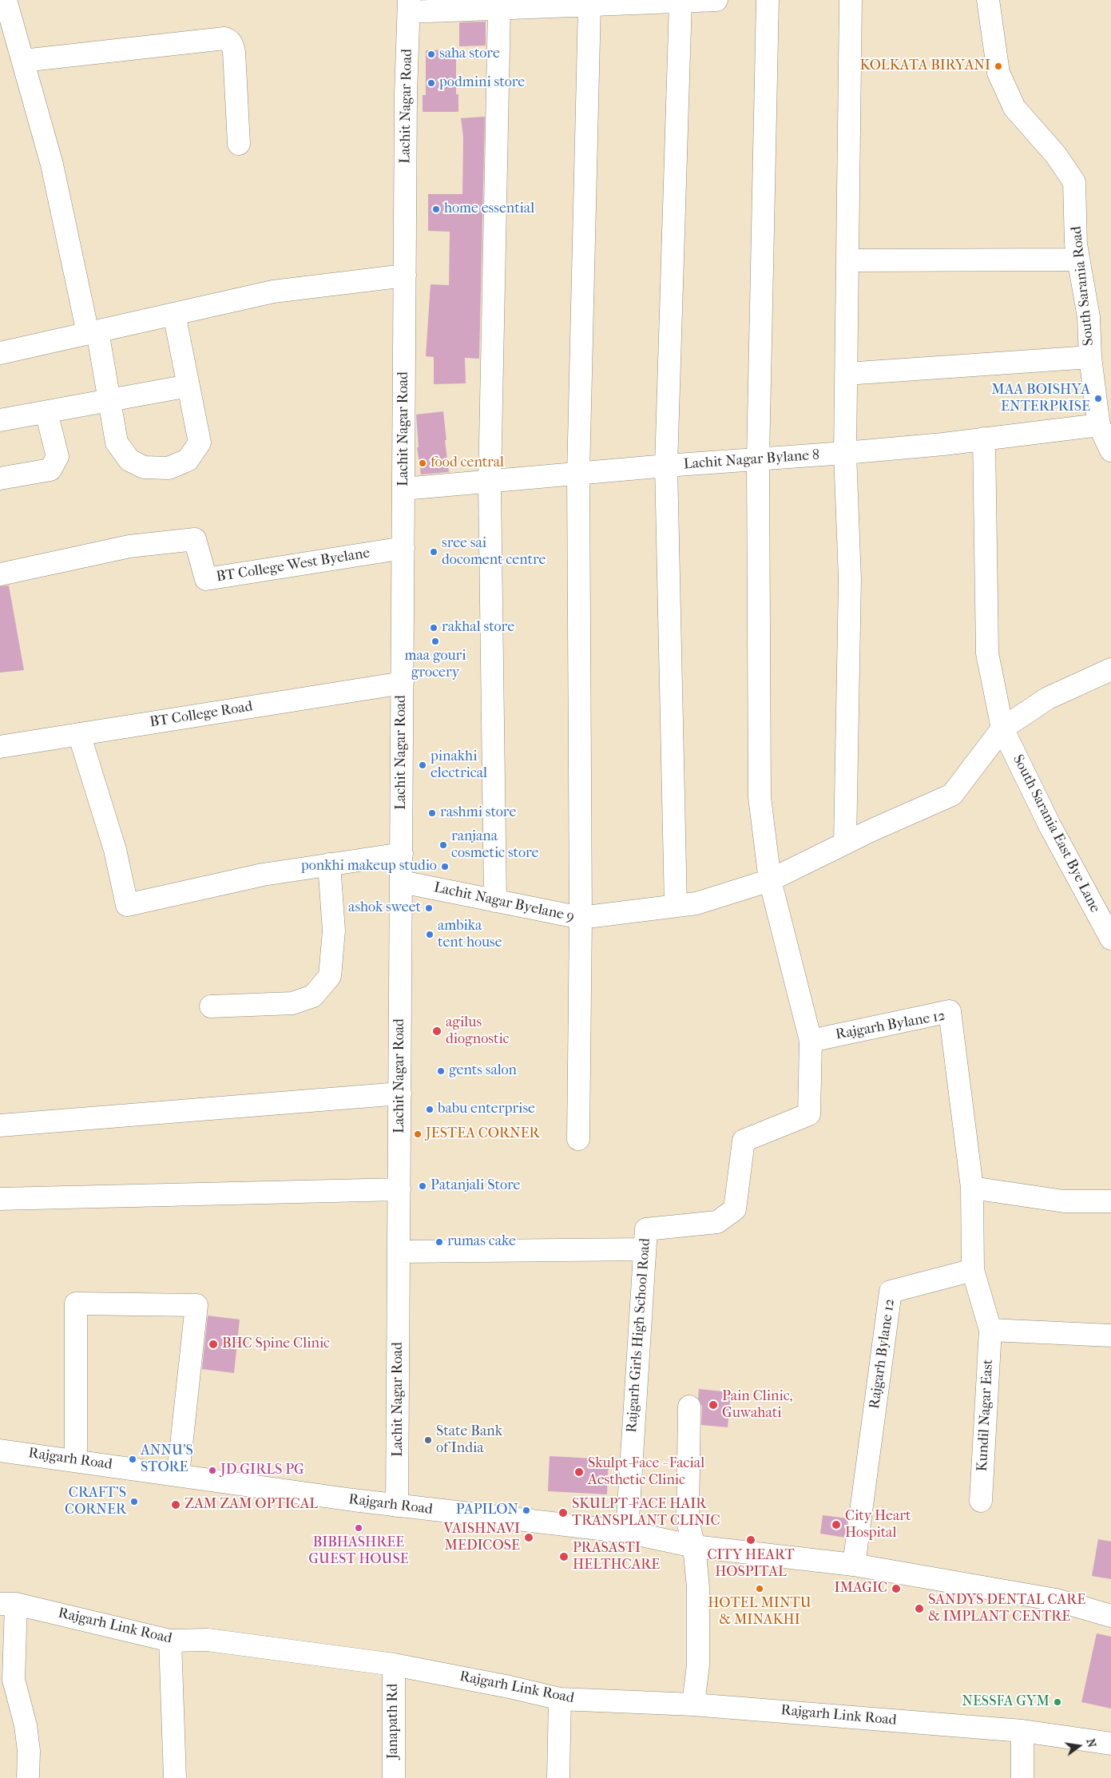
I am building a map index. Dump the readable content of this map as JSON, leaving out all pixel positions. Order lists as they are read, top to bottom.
{
  "streets": {
    "street": [
      "Lachit Nagar Road",
      "South Sarania Road",
      "Lachit Nagar Bylane 8",
      "BT College West Byelane",
      "BT College Road",
      "South Sarania East Bye Lane",
      "Lachit Nagar Byelane 9",
      "Rajgarh Bylane 12",
      "Rajgarh Girls High School Road",
      "Kundil Nagar East",
      "Rajgarh Road",
      "Rajgarh Link Road",
      "Janapath Rd"
    ]
  },
  "crossings": [
    ["Lachit Nagar Road", "Lachit Nagar Bylane 8"],
    ["Lachit Nagar Road", "BT College West Byelane"],
    ["Lachit Nagar Road", "BT College Road"],
    ["Lachit Nagar Road", "Lachit Nagar Byelane 9"],
    ["Lachit Nagar Road", "Rajgarh Road"],
    ["South Sarania Road", "Lachit Nagar Bylane 8"],
    ["Lachit Nagar Bylane 8", "South Sarania East Bye Lane"],
    ["Rajgarh Bylane 12", "Rajgarh Girls High School Road"],
    ["Rajgarh Bylane 12", "Kundil Nagar East"],
    ["Rajgarh Bylane 12", "Rajgarh Road"],
    ["Rajgarh Girls High School Road", "Rajgarh Road"],
    ["Rajgarh Link Road", "Janapath Rd"]
  ],
  "places": [
    "saha store",
    "KOLKATA BIRYANI",
    "podmini store",
    "home essential",
    "MAA BOISHYA ENTERPRISE",
    "food central",
    "sree sai docoment centre",
    "rakhal store",
    "maa gouri grocery",
    "pinakhi electrical",
    "rashmi store",
    "ranjana cosmetic store",
    "ponkhi makeup studio",
    "ashok sweet",
    "ambika tent house",
    "agilus diognostic",
    "gents salon",
    "babu enterprise",
    "JESTEA CORNER",
    "Patanjali Store",
    "rumas cake",
    "BHC Spine Clinic",
    "Pain Clinic, Guwahati",
    "State Bank of India",
    "ANNU'S STORE",
    "JD GIRLS PG",
    "Skulpt-Face - Facial Aesthetic Clinic",
    "CRAFT'S CORNER",
    "ZAM ZAM OPTICAL",
    "PAPILON",
    "SKULPT-FACE HAIR TRANSPLANT CLINIC",
    "City Heart Hospital",
    "BIBHASHREE GUEST HOUSE",
    "VAISHNAVI MEDICOSE",
    "CITY HEART HOSPITAL",
    "PRASASTI HELTHCARE",
    "HOTEL MINTU & MINAKHI",
    "IMAGIC",
    "SANDYS DENTAL CARE & IMPLANT CENTRE",
    "NESSFA GYM"
  ],
  "north": "right"
}
